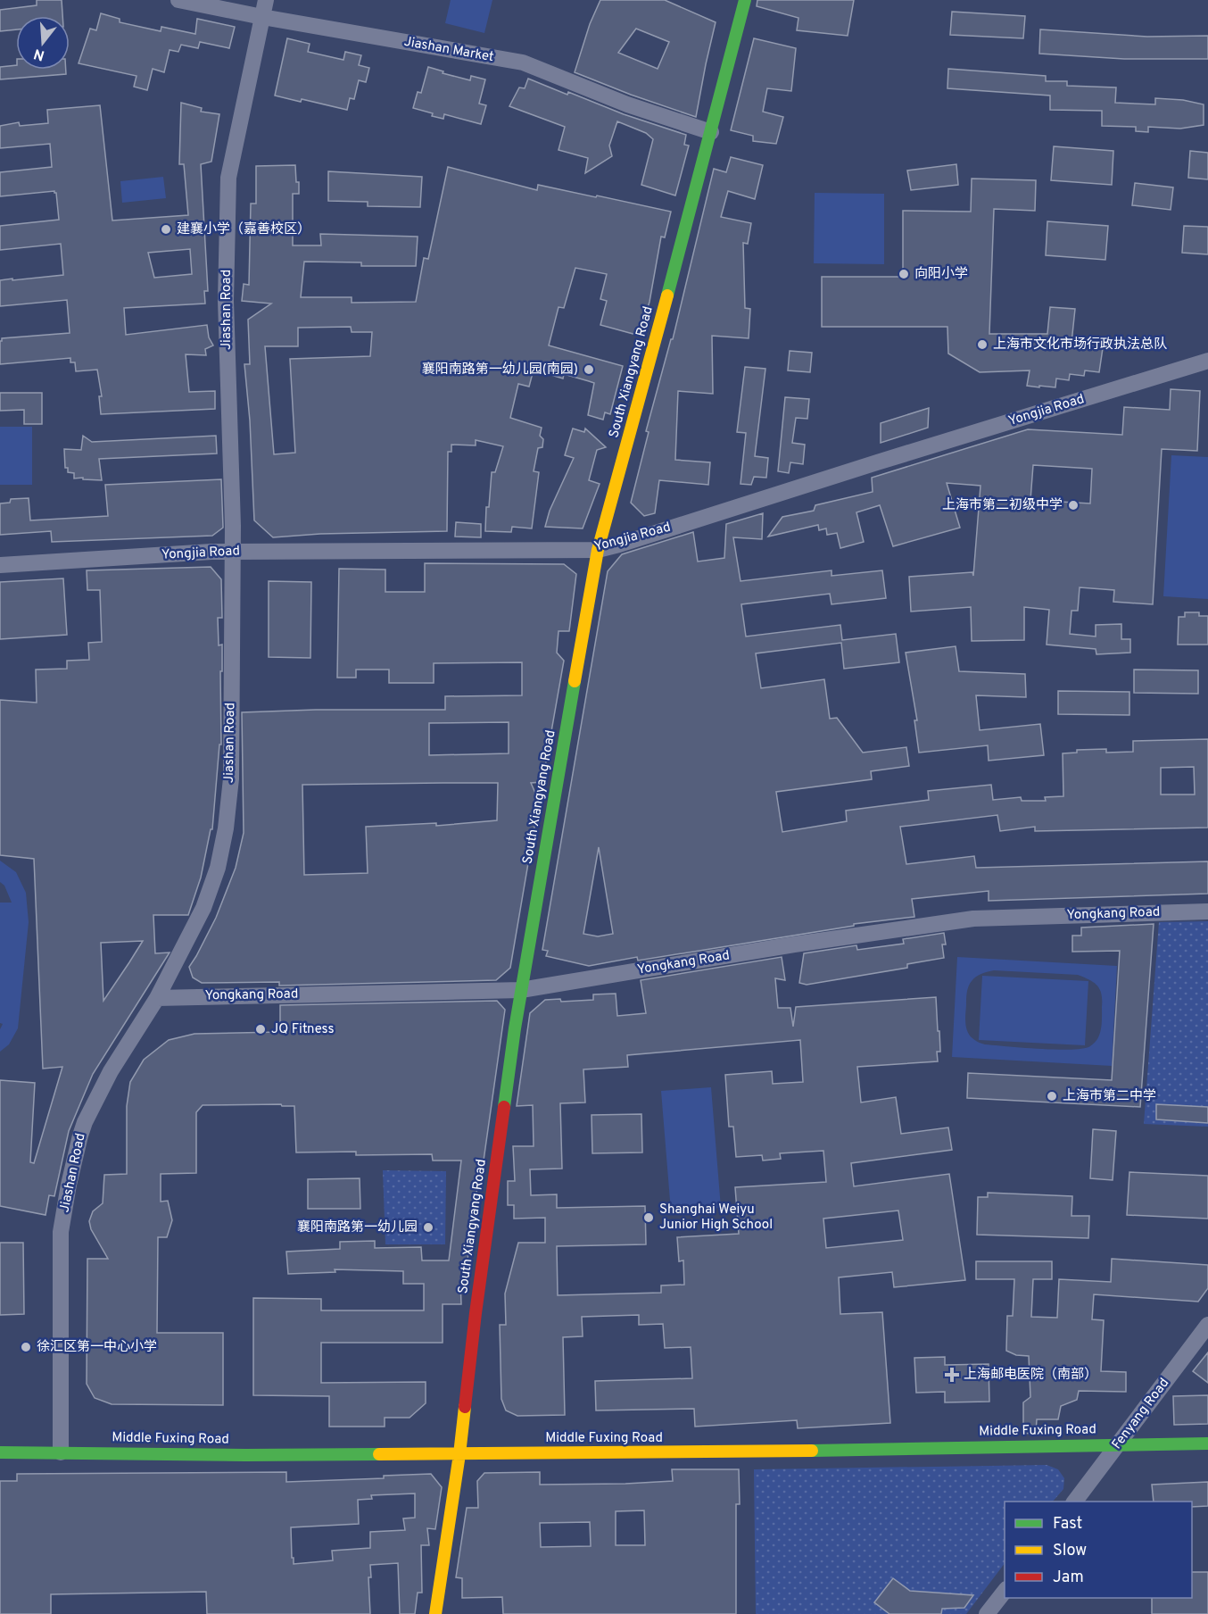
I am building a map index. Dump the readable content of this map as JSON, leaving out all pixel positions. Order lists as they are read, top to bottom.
{
  "streets": {
    "street": [
      "Jiashan Market",
      "Jiashan Road",
      "South Xiangyang Road",
      "Yongjia Road",
      "Yongkang Road",
      "Fenyang Road",
      "Middle Fuxing Road"
    ]
  },
  "crossings": [
    ["Jiashan Market", "Jiashan Road"],
    ["Jiashan Market", "South Xiangyang Road"],
    ["Jiashan Road", "Yongjia Road"],
    ["Jiashan Road", "Yongkang Road"],
    ["Jiashan Road", "Middle Fuxing Road"],
    ["South Xiangyang Road", "Yongjia Road"],
    ["South Xiangyang Road", "Yongkang Road"],
    ["South Xiangyang Road", "Middle Fuxing Road"],
    ["Fenyang Road", "Middle Fuxing Road"]
  ],
  "places": {
    "other": [
      "建襄小学（嘉善校区）",
      "向阳小学",
      "上海市文化市场行政执法总队",
      "襄阳南路第一幼儿园(南园)",
      "上海市第二初级中学",
      "JQ Fitness",
      "上海市第二中学",
      "Shanghai Weiyu Junior High School",
      "襄阳南路第一幼儿园",
      "徐汇区第一中心小学"
    ],
    "health": ["上海邮电医院（南部）"]
  },
  "legend": ["Fast", "Slow", "Jam"],
  "north": "bottom"
}
